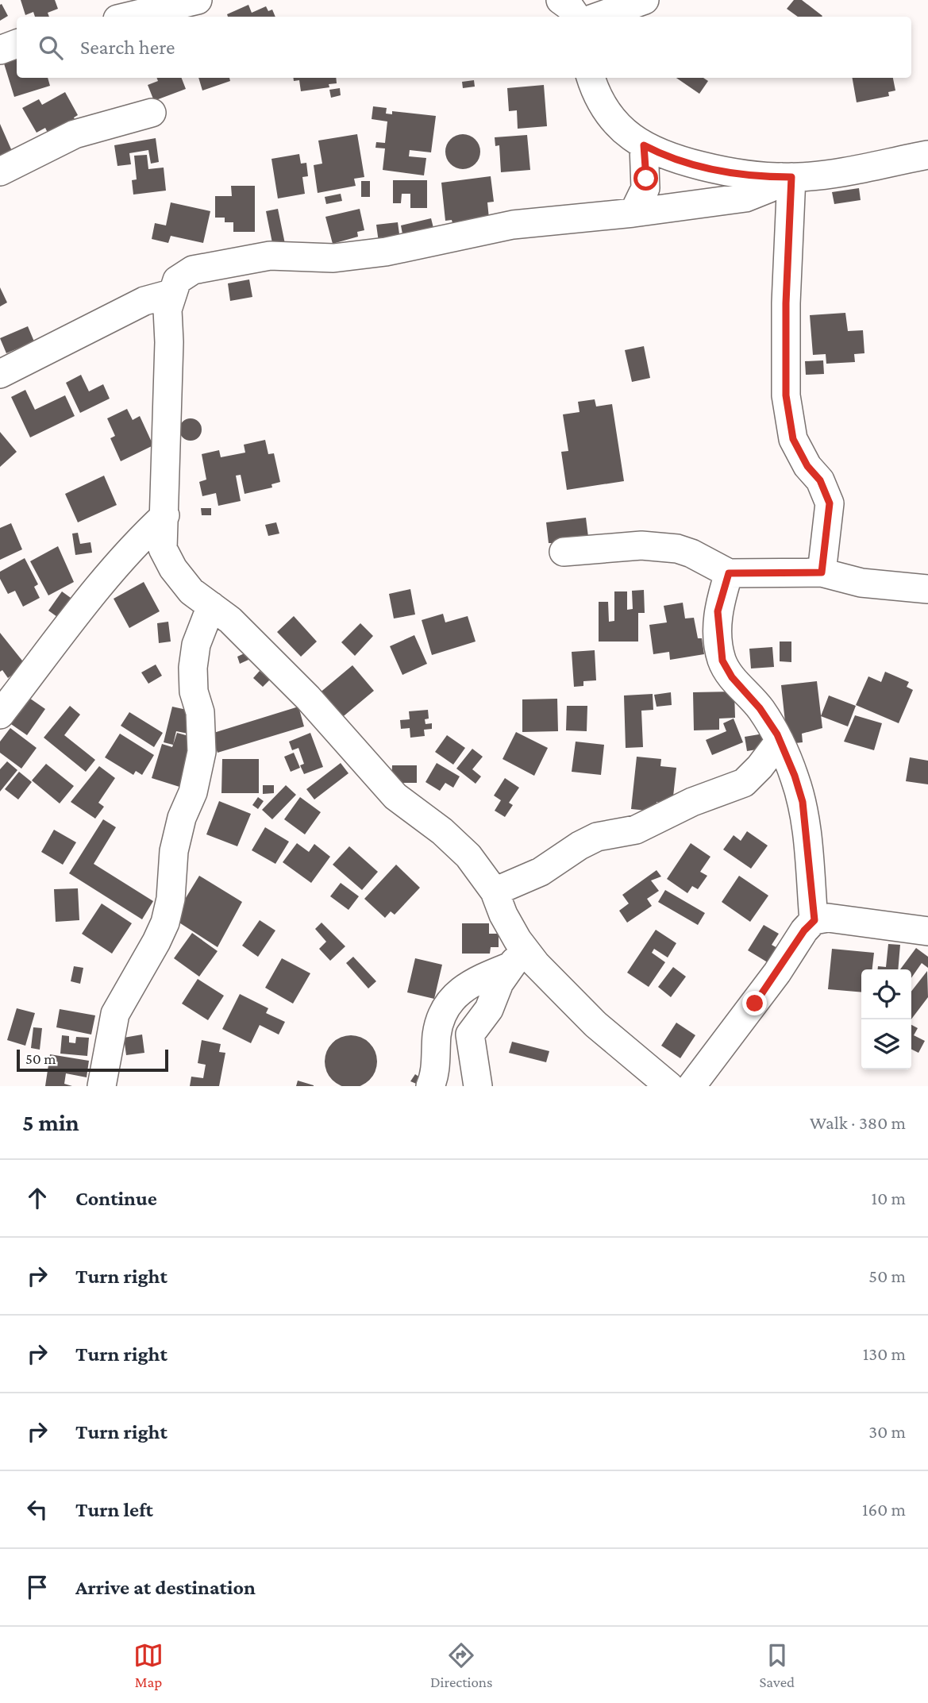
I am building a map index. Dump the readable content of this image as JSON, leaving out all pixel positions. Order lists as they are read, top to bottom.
{
  "scale_bar": "50 m",
  "page": {
    "search": "Search here",
    "scale": "50 m",
    "heading": ["5 min", "Walk · 380 m"],
    "list": [
      ["Continue", "10 m"],
      ["Turn right", "50 m"],
      ["Turn right", "130 m"],
      ["Turn right", "30 m"],
      ["Turn left", "160 m"],
      "Arrive at destination"
    ],
    "nav": ["Map", "Directions", "Saved"]
  }
}
